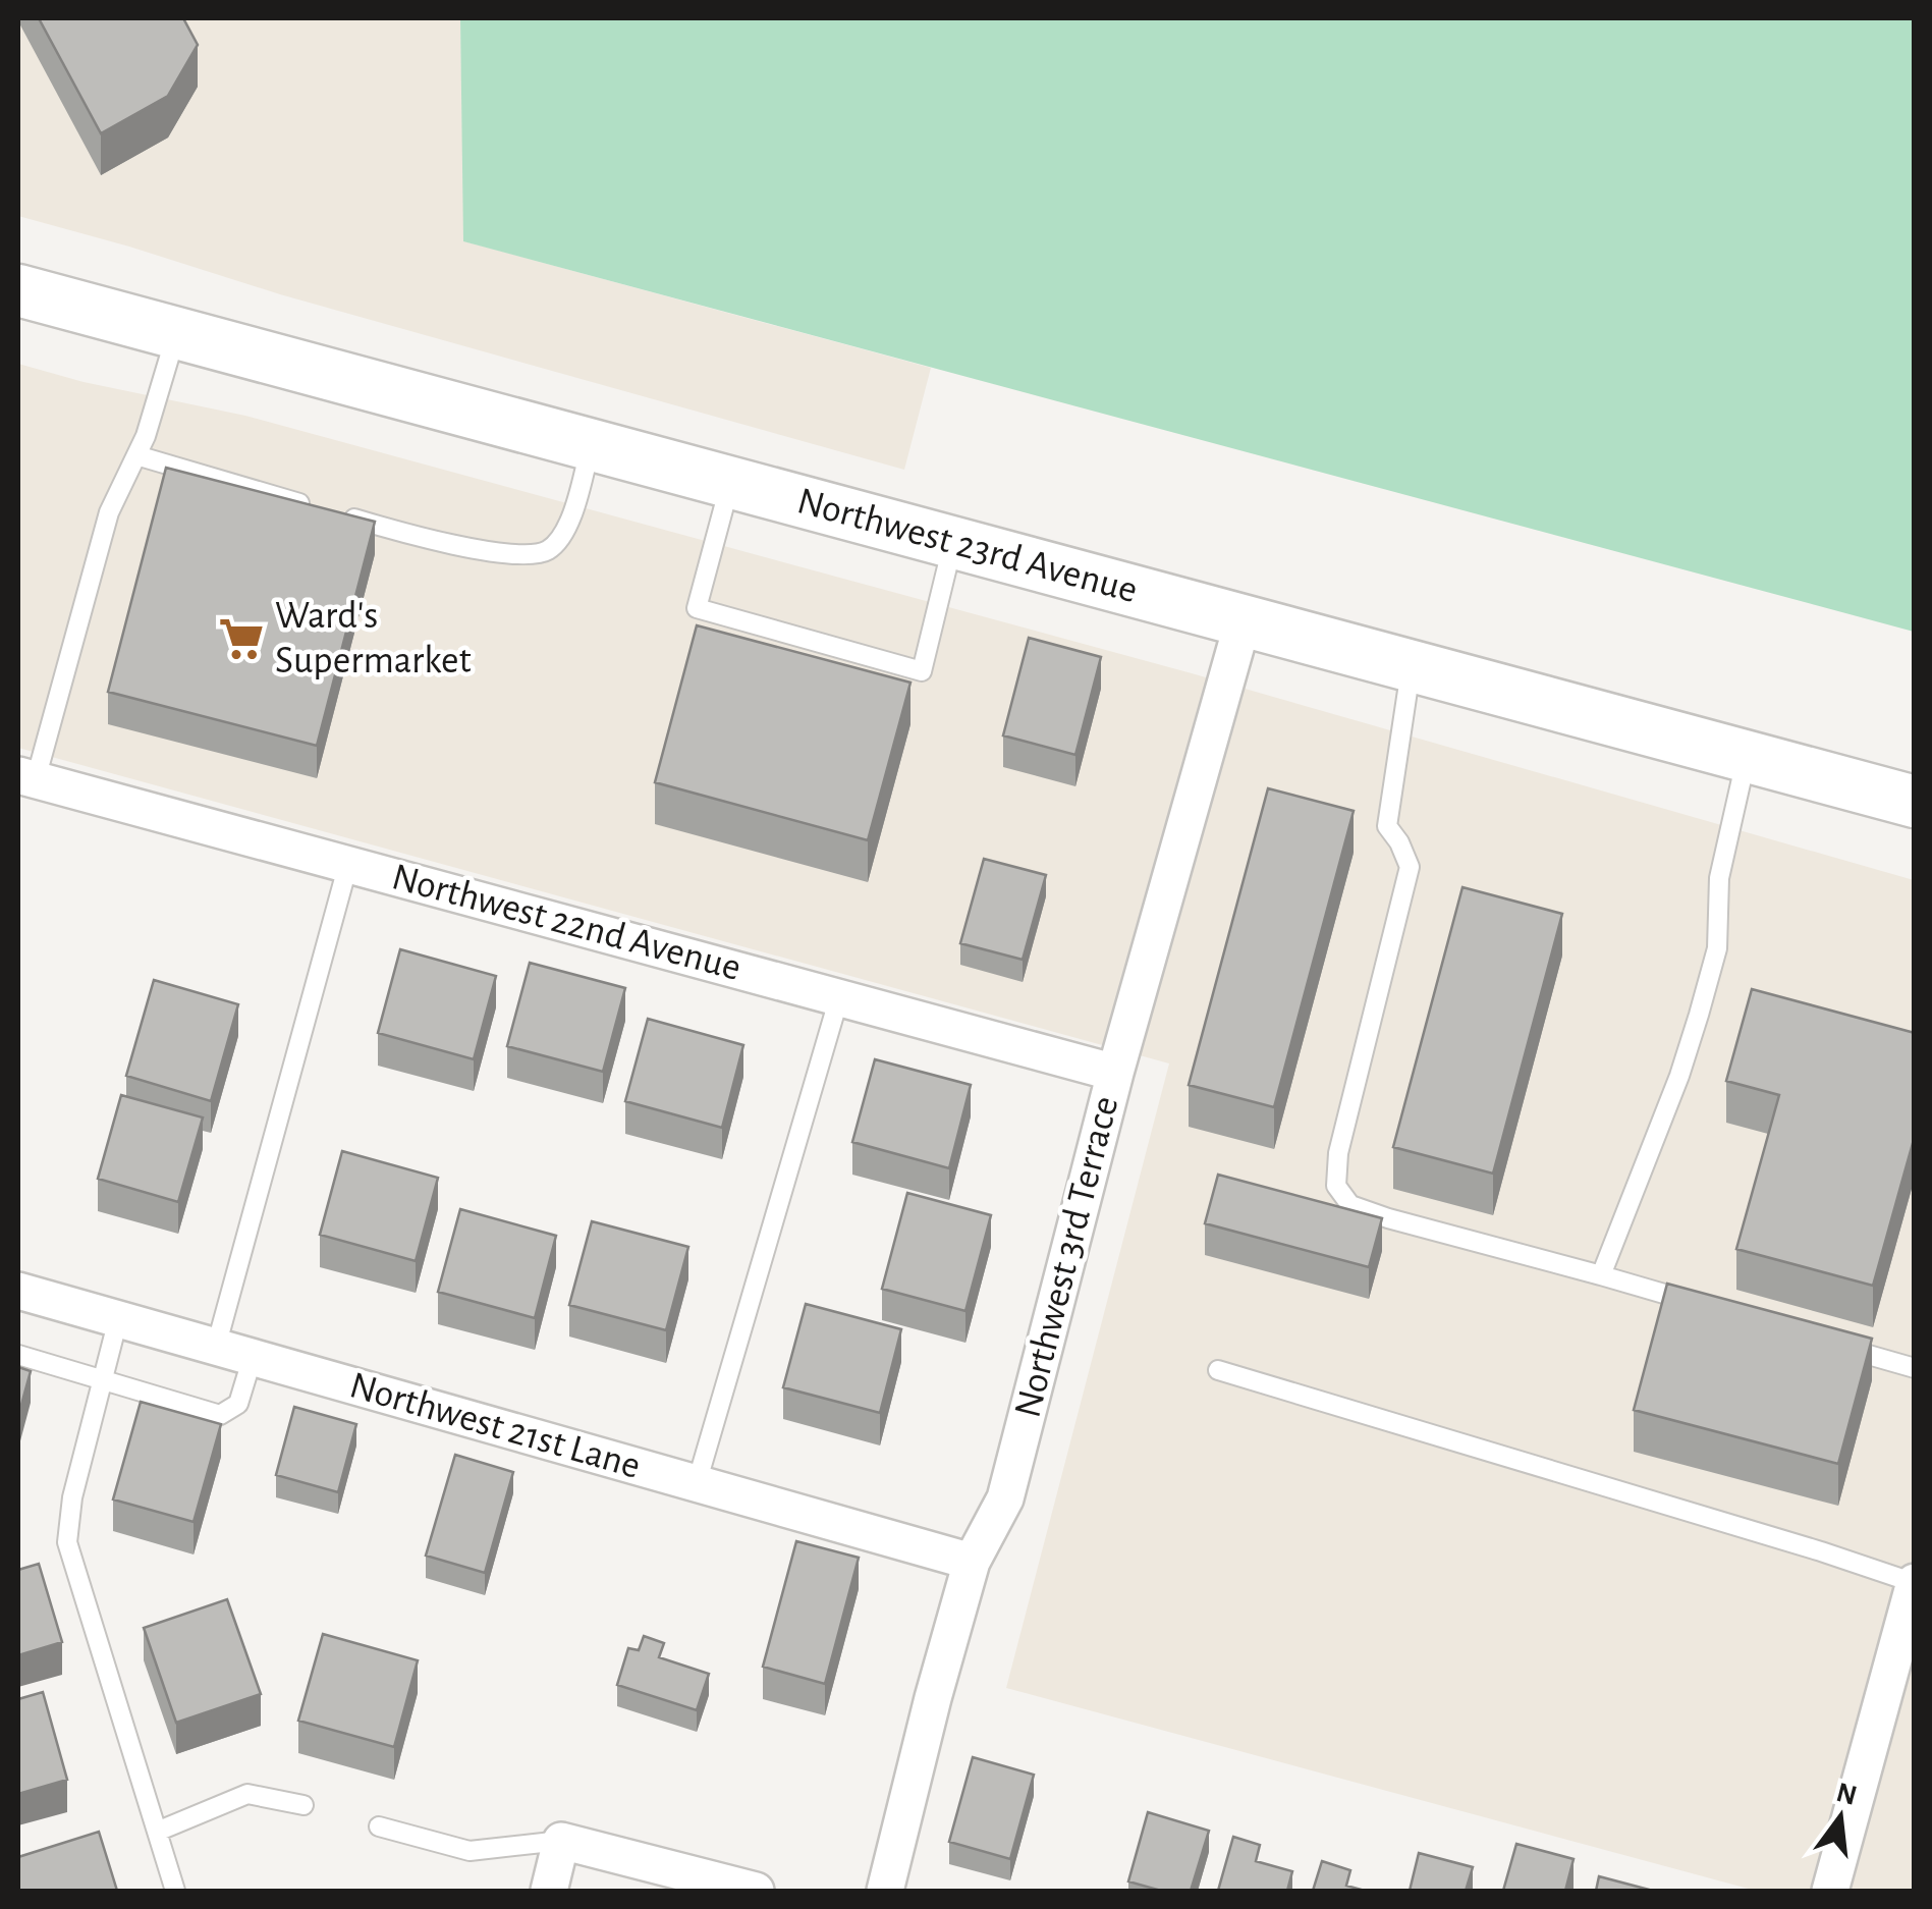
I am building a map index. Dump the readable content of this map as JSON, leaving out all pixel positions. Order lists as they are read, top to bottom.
{
  "streets": {
    "main road": ["Northwest 23rd Avenue"],
    "street": ["Northwest 22nd Avenue", "Northwest 3rd Terrace", "Northwest 21st Lane"]
  },
  "crossings": [
    ["Northwest 23rd Avenue", "Northwest 3rd Terrace"],
    ["Northwest 22nd Avenue", "Northwest 3rd Terrace"],
    ["Northwest 3rd Terrace", "Northwest 21st Lane"]
  ],
  "places": {
    "supermarket": ["Ward's Supermarket"]
  },
  "north": "top"
}
